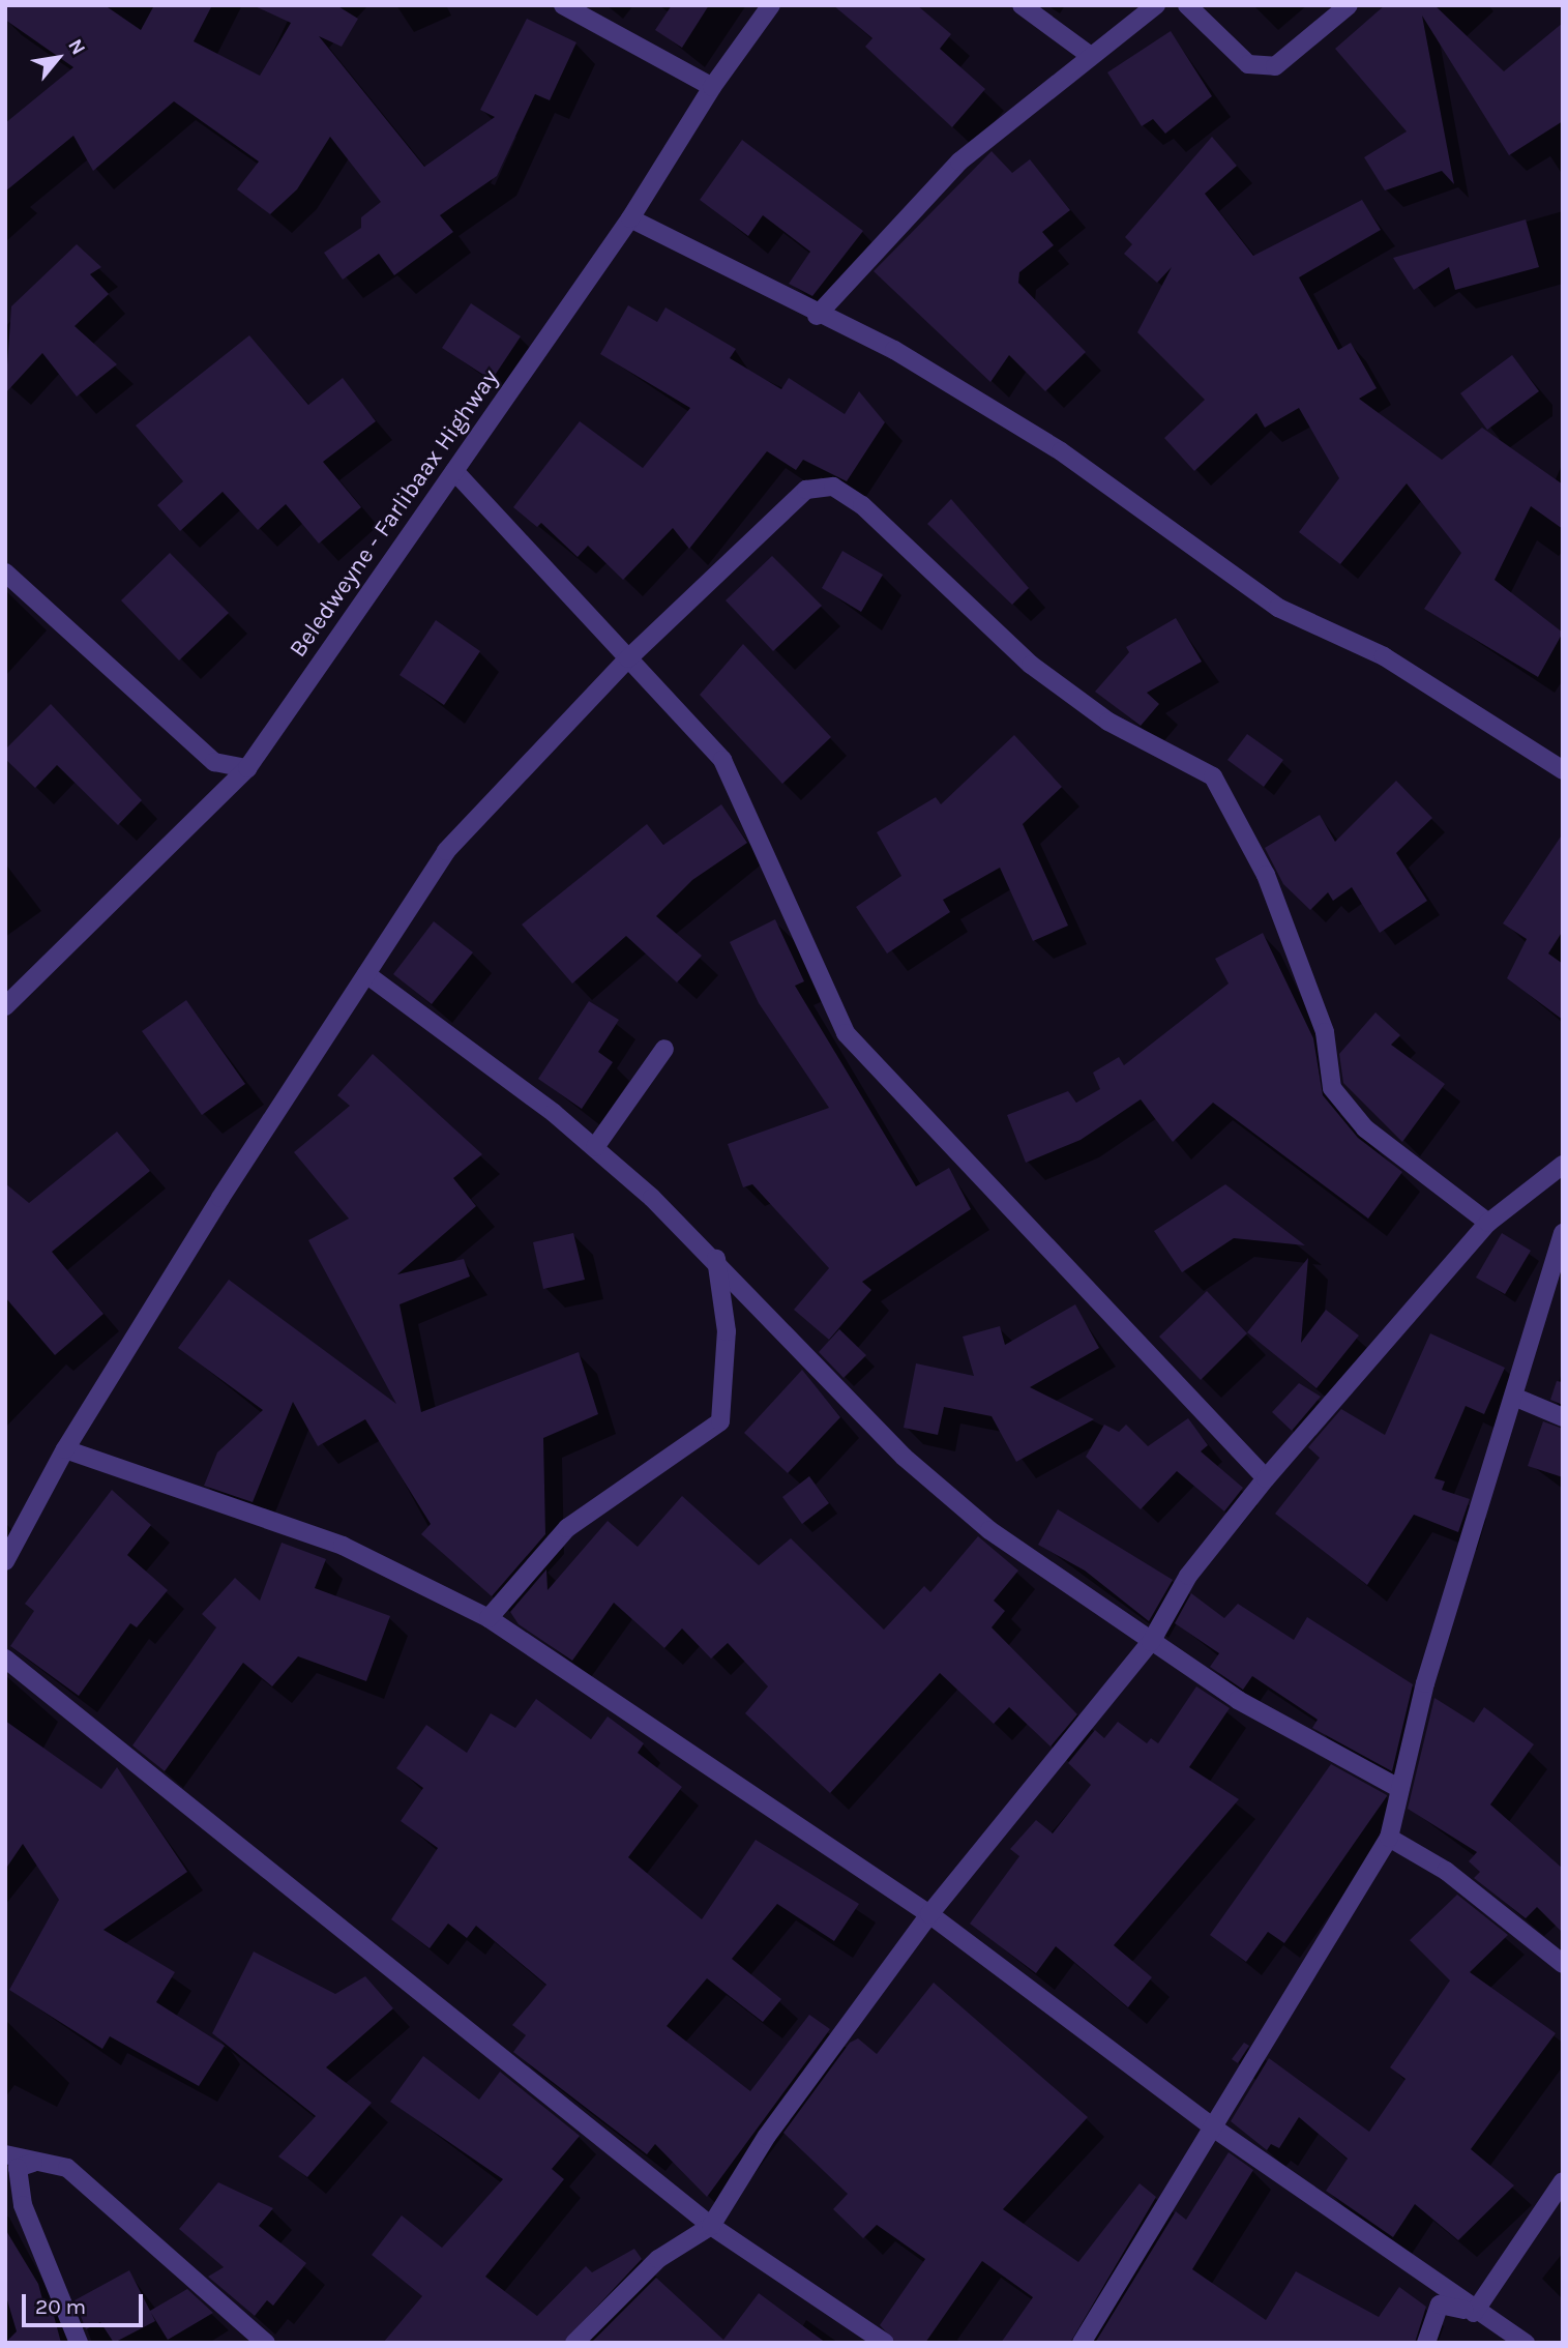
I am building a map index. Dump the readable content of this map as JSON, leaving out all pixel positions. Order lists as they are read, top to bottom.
{
  "streets": {
    "street": ["Beledweyne - Farlibaax Highway"]
  },
  "scale_bar": "20 m",
  "north": "top right"
}
